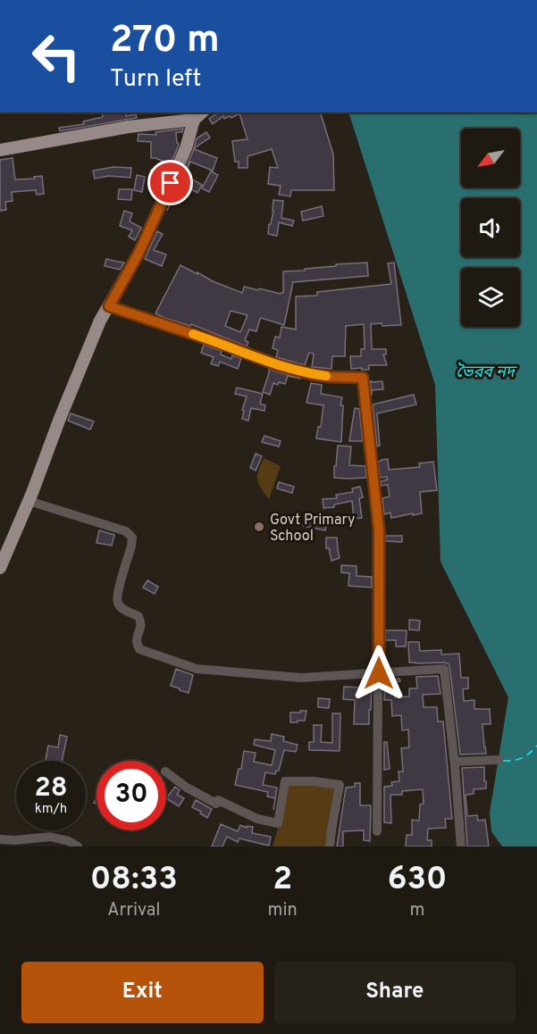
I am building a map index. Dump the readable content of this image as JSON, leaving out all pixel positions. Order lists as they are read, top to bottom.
{
  "water": ["ভৈরব নদ"],
  "places": ["Govt Primary School"],
  "north": "bottom left",
  "page": {
    "turn": ["270 m", "Turn left"],
    "speed": "28 km/h",
    "limit": "30",
    "eta": [
      "08:33",
      "Arrival",
      "2",
      "min",
      "630",
      "m"
    ],
    "buttons": ["Exit", "Share"]
  }
}
